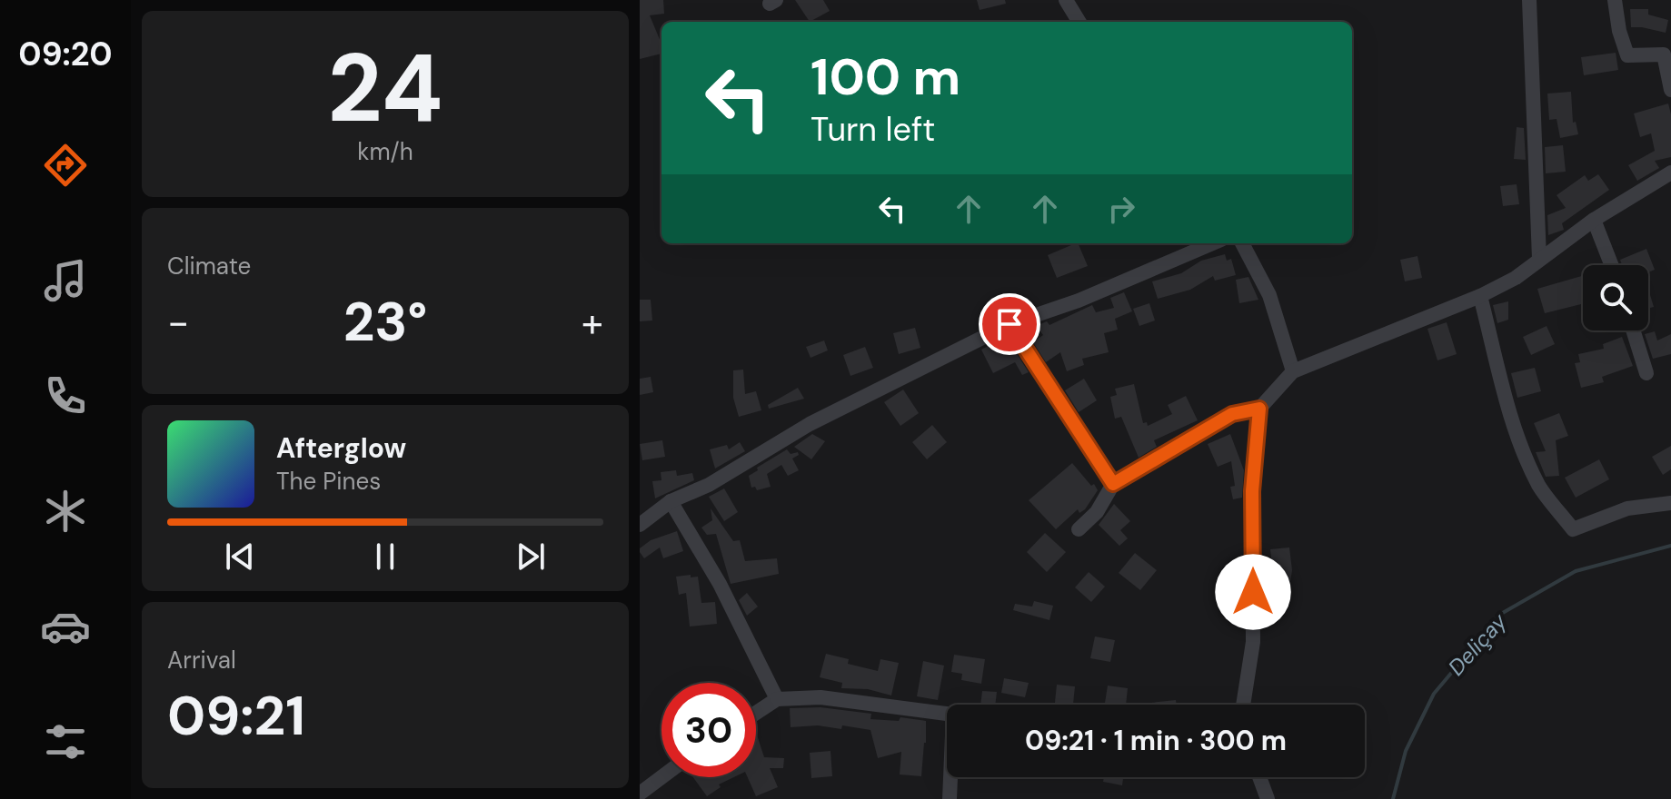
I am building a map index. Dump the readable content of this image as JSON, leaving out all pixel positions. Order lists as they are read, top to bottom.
{
  "water": ["Deliçay"],
  "page": {
    "tabs": "09:20",
    "tile": [
      ["24", "km/h"],
      "Climate",
      ["Arrival", "09:21"]
    ],
    "turn": ["100 m", "Turn left"],
    "heat": ["−", "23°", "+"],
    "song": ["Afterglow", "The Pines"],
    "limit": "30",
    "trip": "09:21 · 1 min · 300 m"
  }
}
